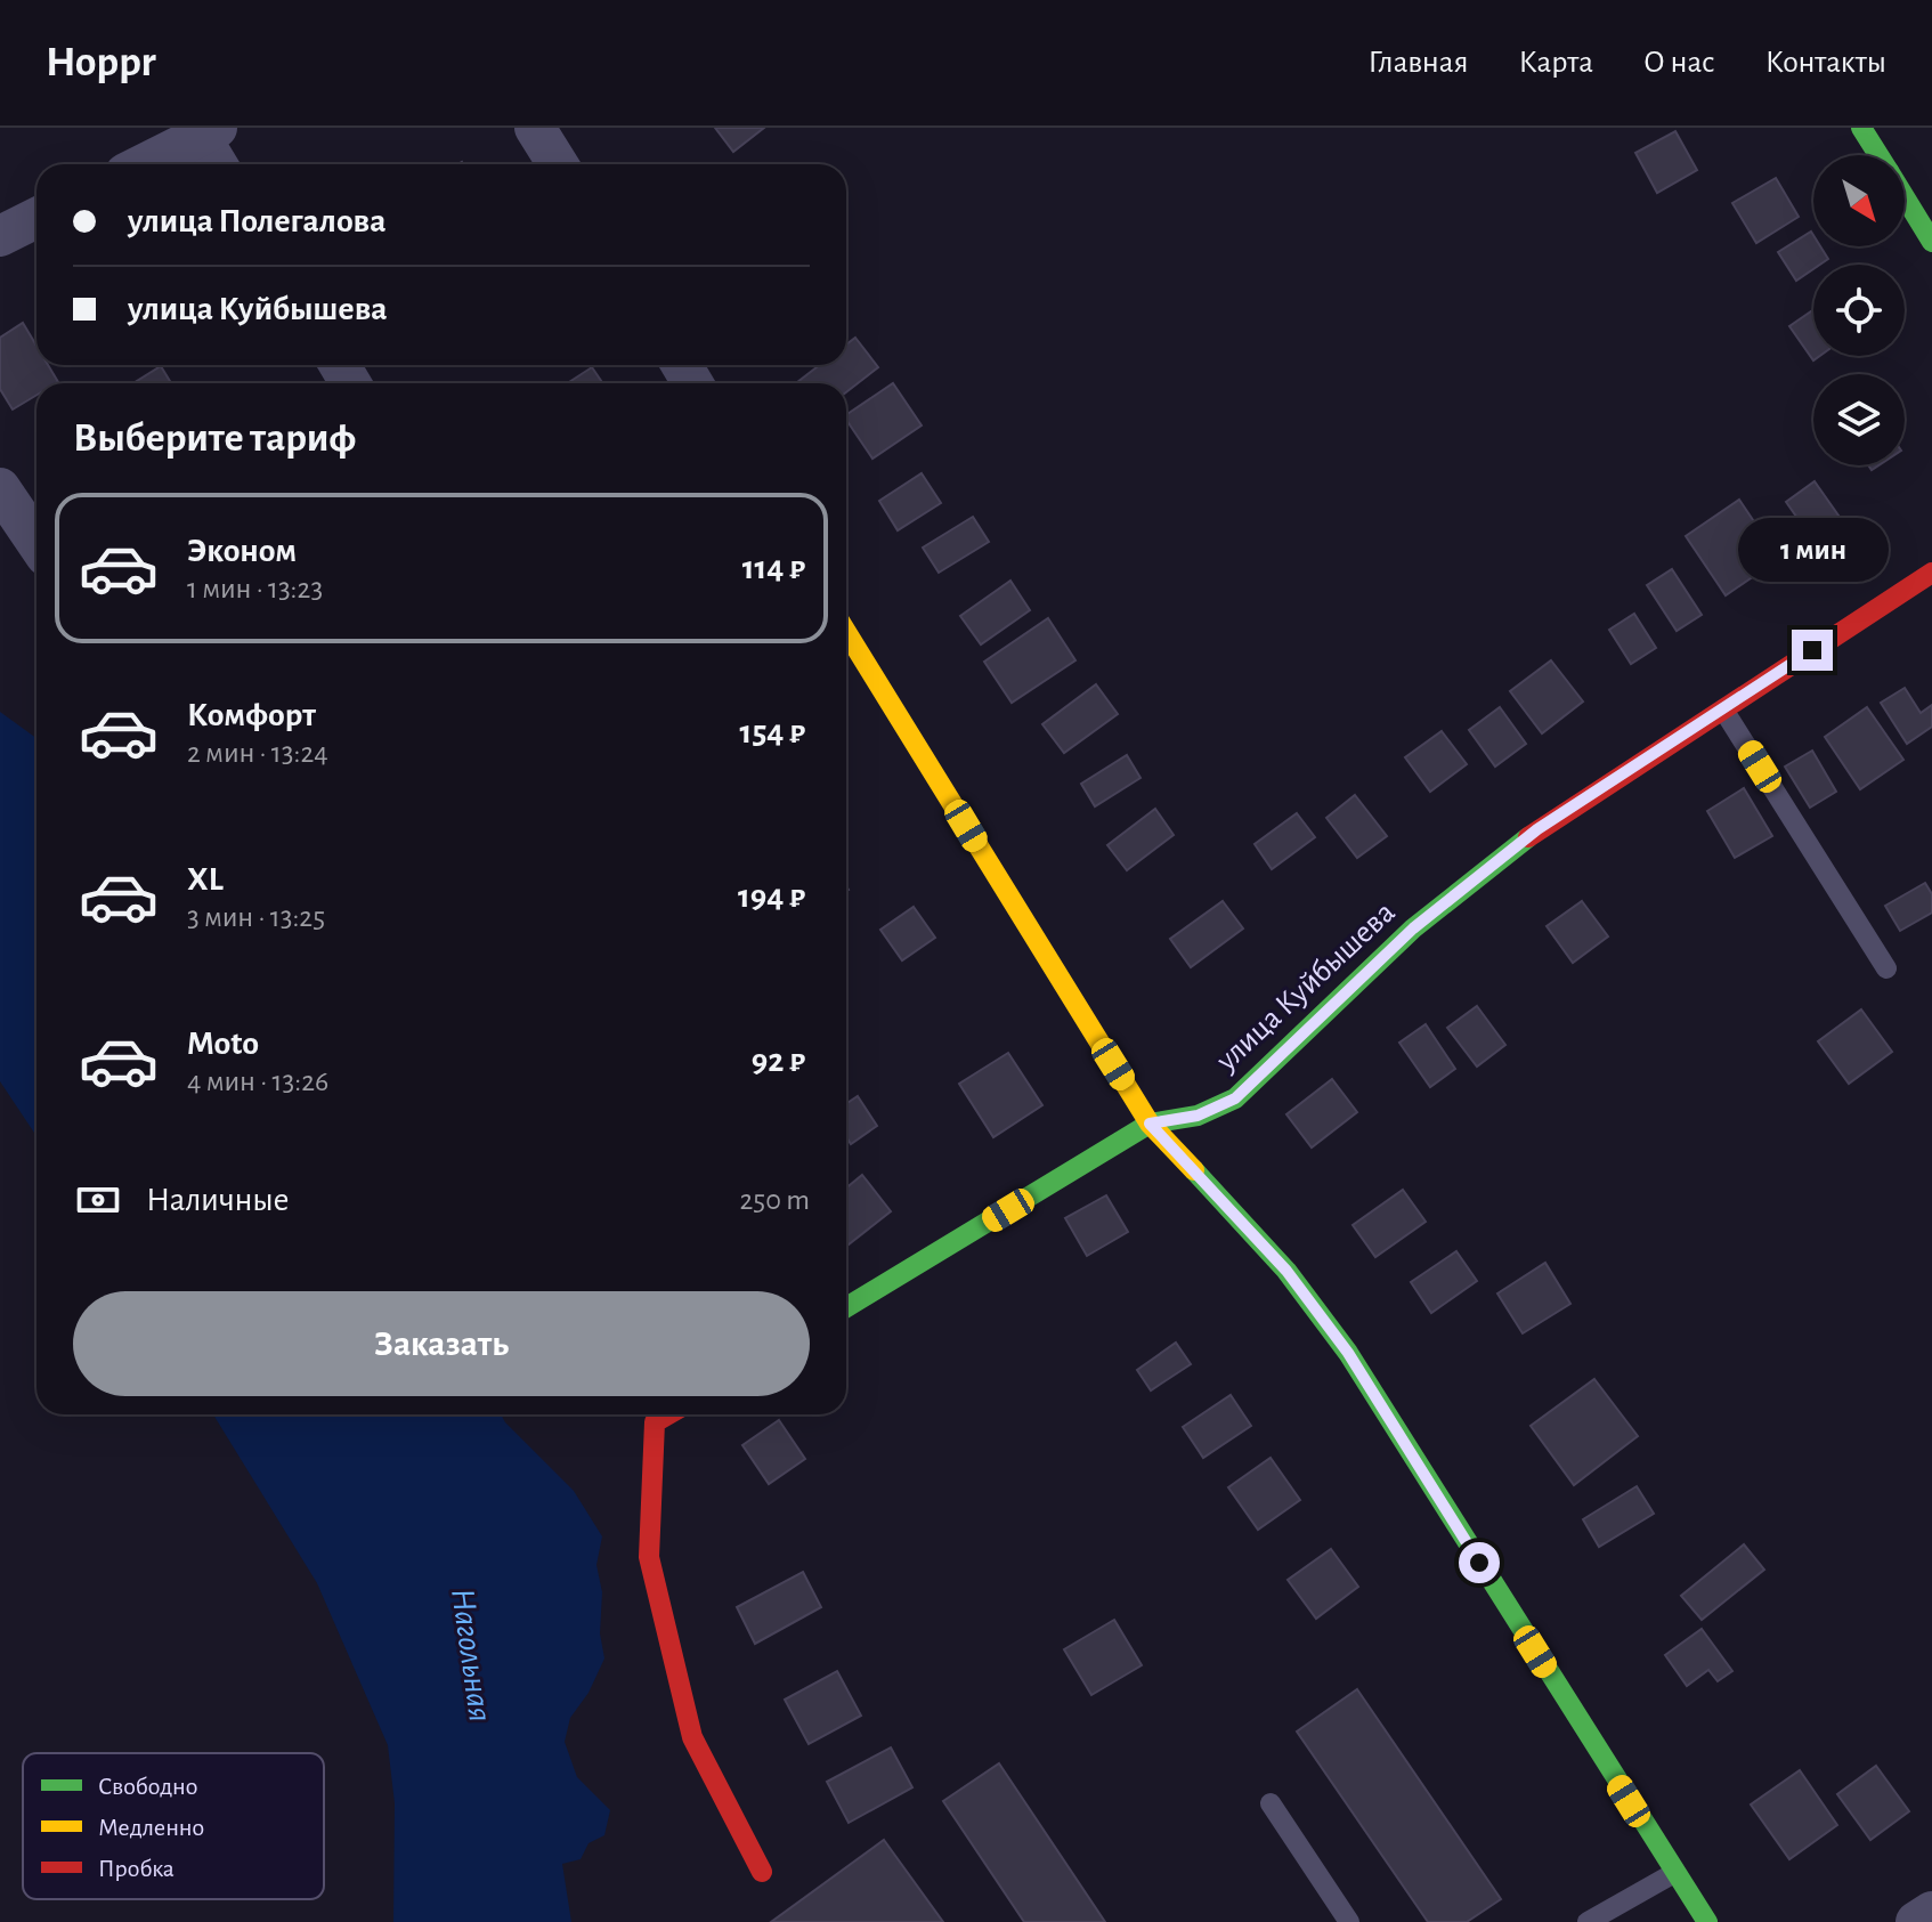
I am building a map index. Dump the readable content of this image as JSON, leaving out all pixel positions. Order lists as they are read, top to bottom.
{
  "streets": {
    "street": ["улица Куйбышева"]
  },
  "water": ["Нагольная"],
  "legend": ["Свободно", "Медленно", "Пробка"],
  "north": "bottom right",
  "page": {
    "header": "Hoppr",
    "nav": [
      "Главная",
      "Карта",
      "О нас",
      "Контакты"
    ],
    "banner": ["улица Полегалова", "улица Куйбышева"],
    "heading": "Выберите тариф",
    "list": [
      {
        "name": "Эконом",
        "note": "1 мин · 13:23",
        "value": "114 ₽"
      },
      {
        "name": "Комфорт",
        "note": "2 мин · 13:24",
        "value": "154 ₽"
      },
      {
        "name": "XL",
        "note": "3 мин · 13:25",
        "value": "194 ₽"
      },
      {
        "name": "Moto",
        "note": "4 мин · 13:26",
        "value": "92 ₽"
      }
    ],
    "bubble": "1 мин",
    "pay": ["Наличные", "250 m"],
    "buttons": "Заказать"
  }
}
